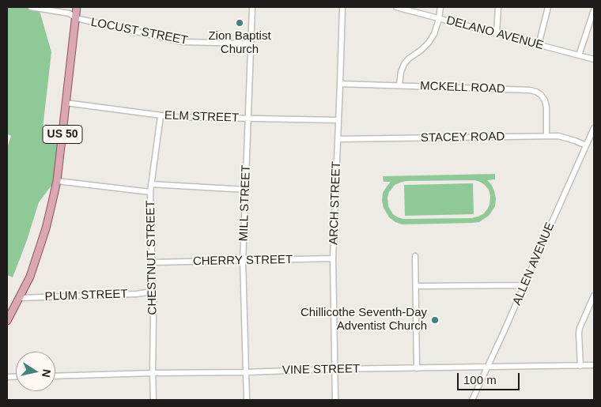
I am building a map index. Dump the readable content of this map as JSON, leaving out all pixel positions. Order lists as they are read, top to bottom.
{
  "streets": {
    "main road": ["US 50"],
    "street": [
      "LOCUST STREET",
      "DELANO AVENUE",
      "MCKELL ROAD",
      "ELM STREET",
      "STACEY ROAD",
      "MILL STREET",
      "ARCH STREET",
      "CHESTNUT STREET",
      "CHERRY STREET",
      "ALLEN AVENUE",
      "PLUM STREET",
      "VINE STREET"
    ]
  },
  "crossings": [
    ["LOCUST STREET", "US 50"],
    ["LOCUST STREET", "MILL STREET"],
    ["MCKELL ROAD", "STACEY ROAD"],
    ["MCKELL ROAD", "ARCH STREET"],
    ["ELM STREET", "US 50"],
    ["ELM STREET", "MILL STREET"],
    ["ELM STREET", "ARCH STREET"],
    ["ELM STREET", "CHESTNUT STREET"],
    ["US 50", "PLUM STREET"],
    ["STACEY ROAD", "ARCH STREET"],
    ["STACEY ROAD", "ALLEN AVENUE"],
    ["MILL STREET", "CHERRY STREET"],
    ["MILL STREET", "VINE STREET"],
    ["ARCH STREET", "CHERRY STREET"],
    ["ARCH STREET", "VINE STREET"],
    ["CHESTNUT STREET", "CHERRY STREET"],
    ["CHESTNUT STREET", "PLUM STREET"],
    ["CHESTNUT STREET", "VINE STREET"],
    ["ALLEN AVENUE", "VINE STREET"]
  ],
  "places": ["Zion Baptist Church", "Chillicothe Seventh-Day Adventist Church"],
  "scale_bar": "100 m",
  "north": "right"
}
